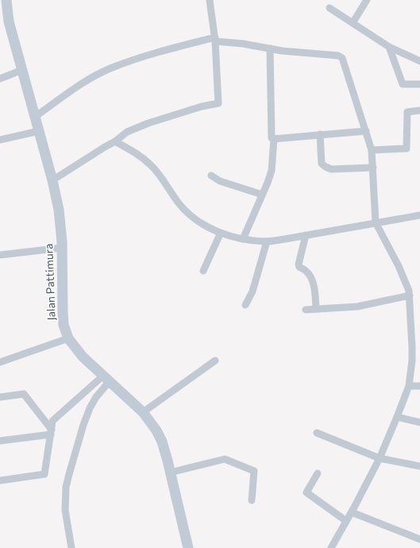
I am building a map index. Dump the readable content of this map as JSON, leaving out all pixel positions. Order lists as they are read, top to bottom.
{
  "streets": {
    "street": ["Jalan Pattimura"]
  }
}
